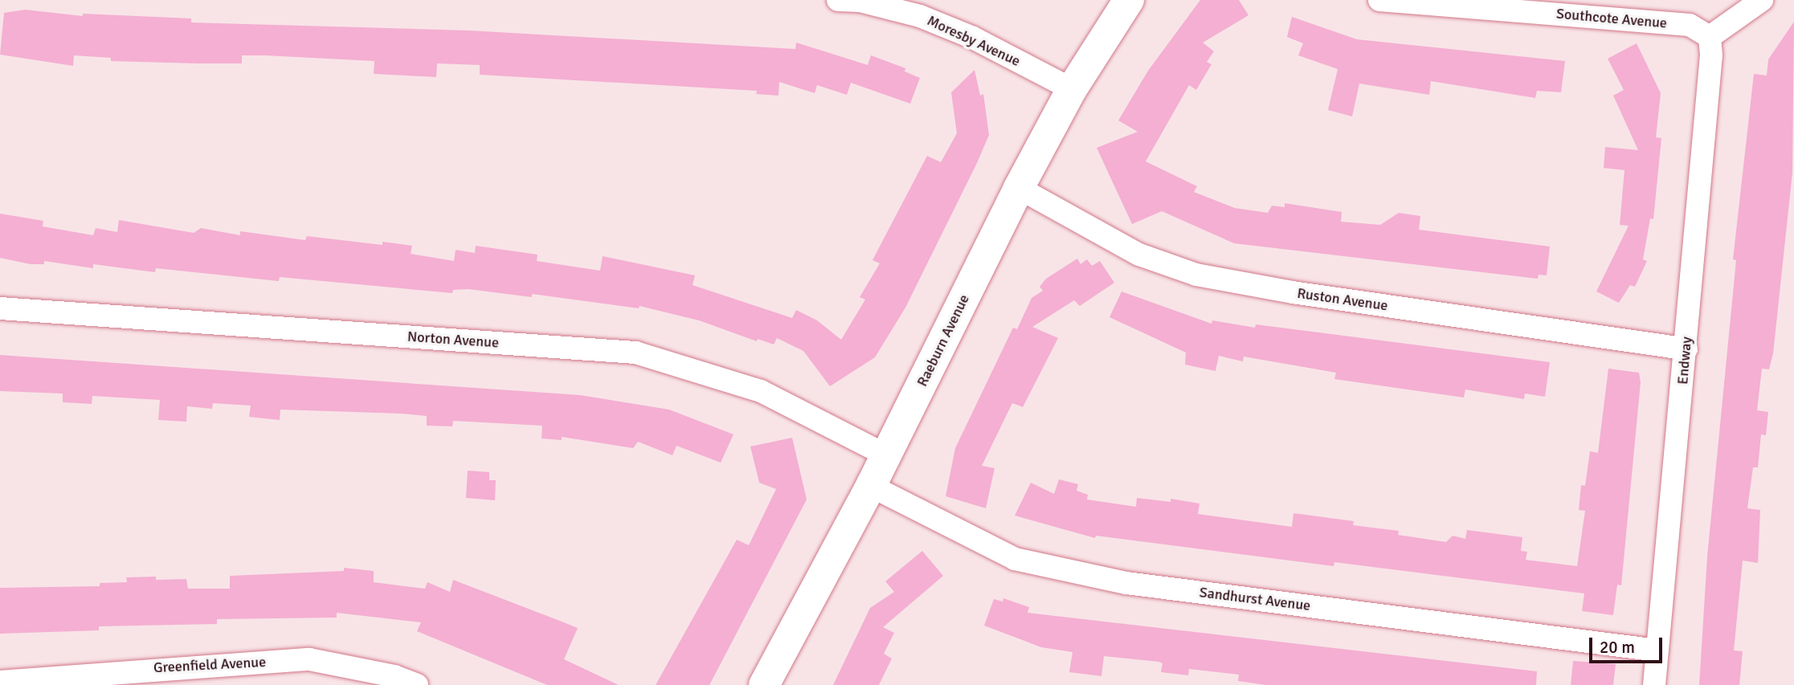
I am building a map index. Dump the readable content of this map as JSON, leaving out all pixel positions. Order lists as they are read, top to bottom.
{
  "streets": {
    "street": [
      "Southcote Avenue",
      "Moresby Avenue",
      "Ruston Avenue",
      "Norton Avenue",
      "Raeburn Avenue",
      "Endway",
      "Sandhurst Avenue",
      "Greenfield Avenue"
    ]
  },
  "crossings": [
    ["Southcote Avenue", "Endway"],
    ["Moresby Avenue", "Raeburn Avenue"],
    ["Ruston Avenue", "Raeburn Avenue"],
    ["Ruston Avenue", "Endway"],
    ["Norton Avenue", "Raeburn Avenue"],
    ["Raeburn Avenue", "Sandhurst Avenue"],
    ["Endway", "Sandhurst Avenue"]
  ],
  "scale_bar": "20 m"
}
